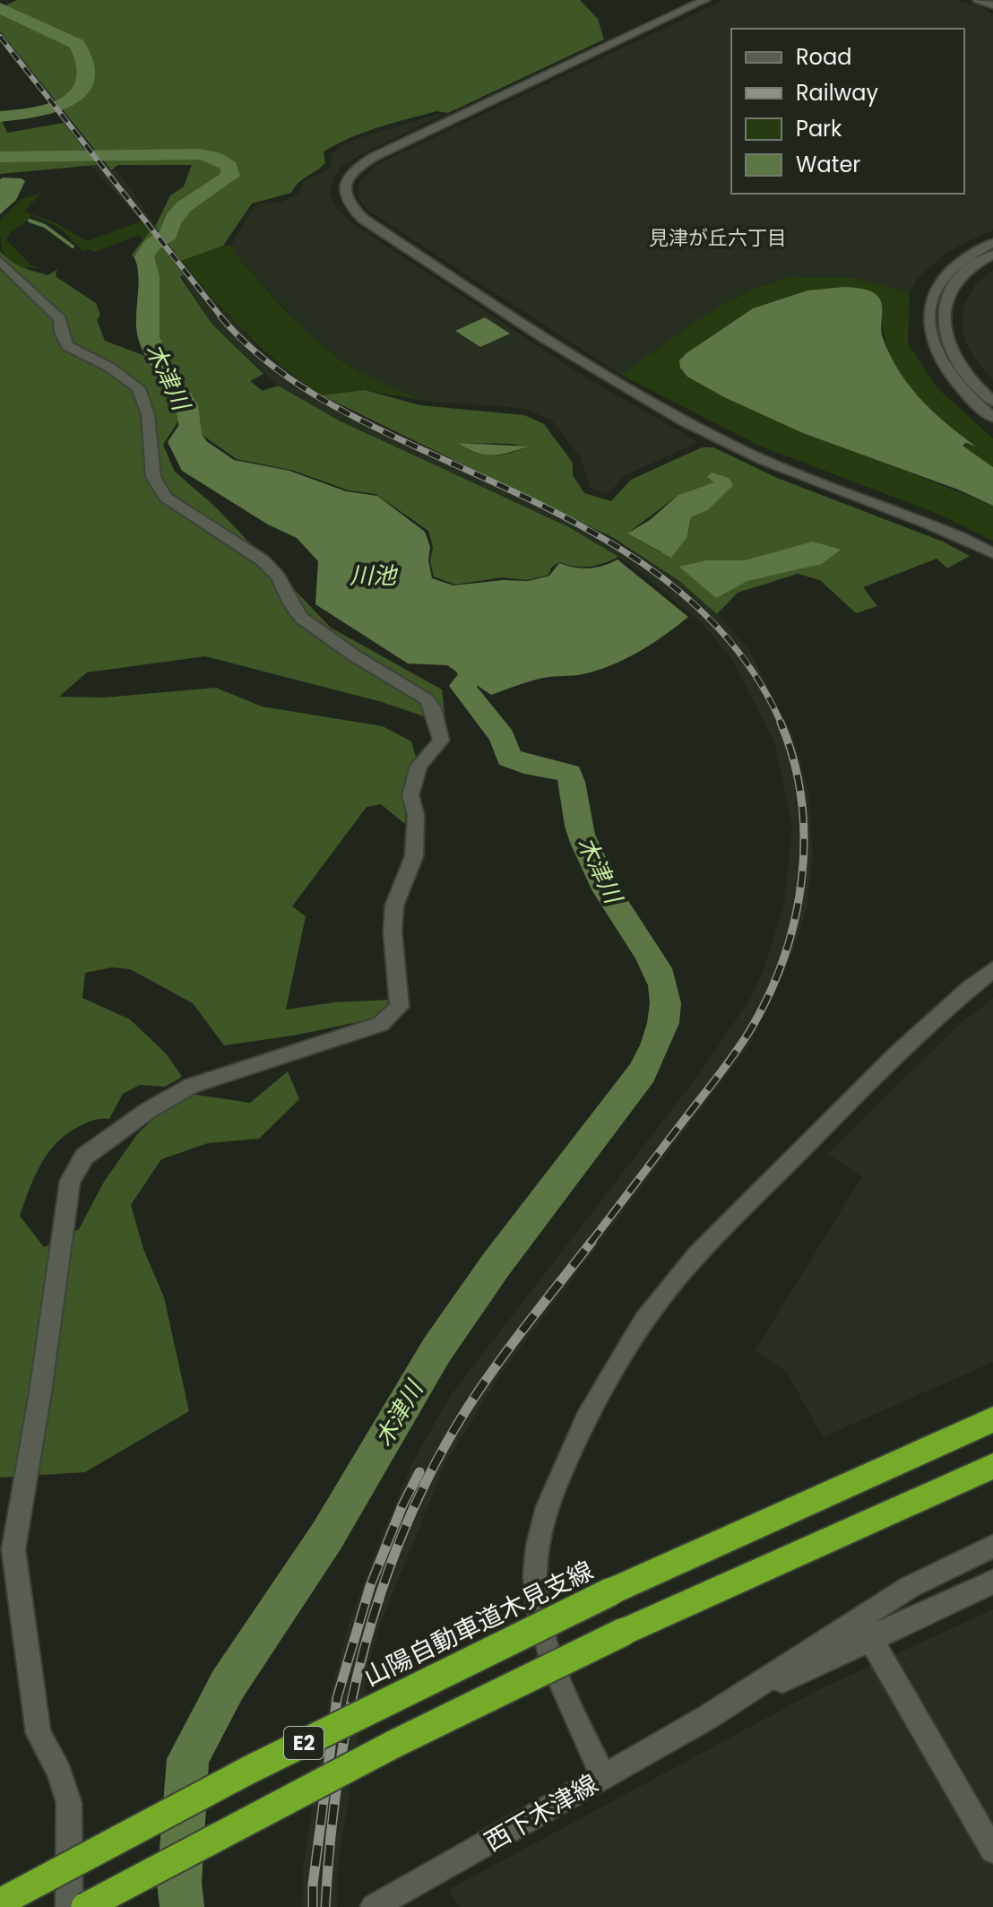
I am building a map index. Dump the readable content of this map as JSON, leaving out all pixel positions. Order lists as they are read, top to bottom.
{
  "streets": {
    "highway": ["山陽自動車道木見支線", "E2"],
    "street": ["西下木津線"]
  },
  "districts": ["見津が丘六丁目"],
  "water": ["木津川", "川池"],
  "legend": [
    "Road",
    "Railway",
    "Park",
    "Water"
  ]
}
